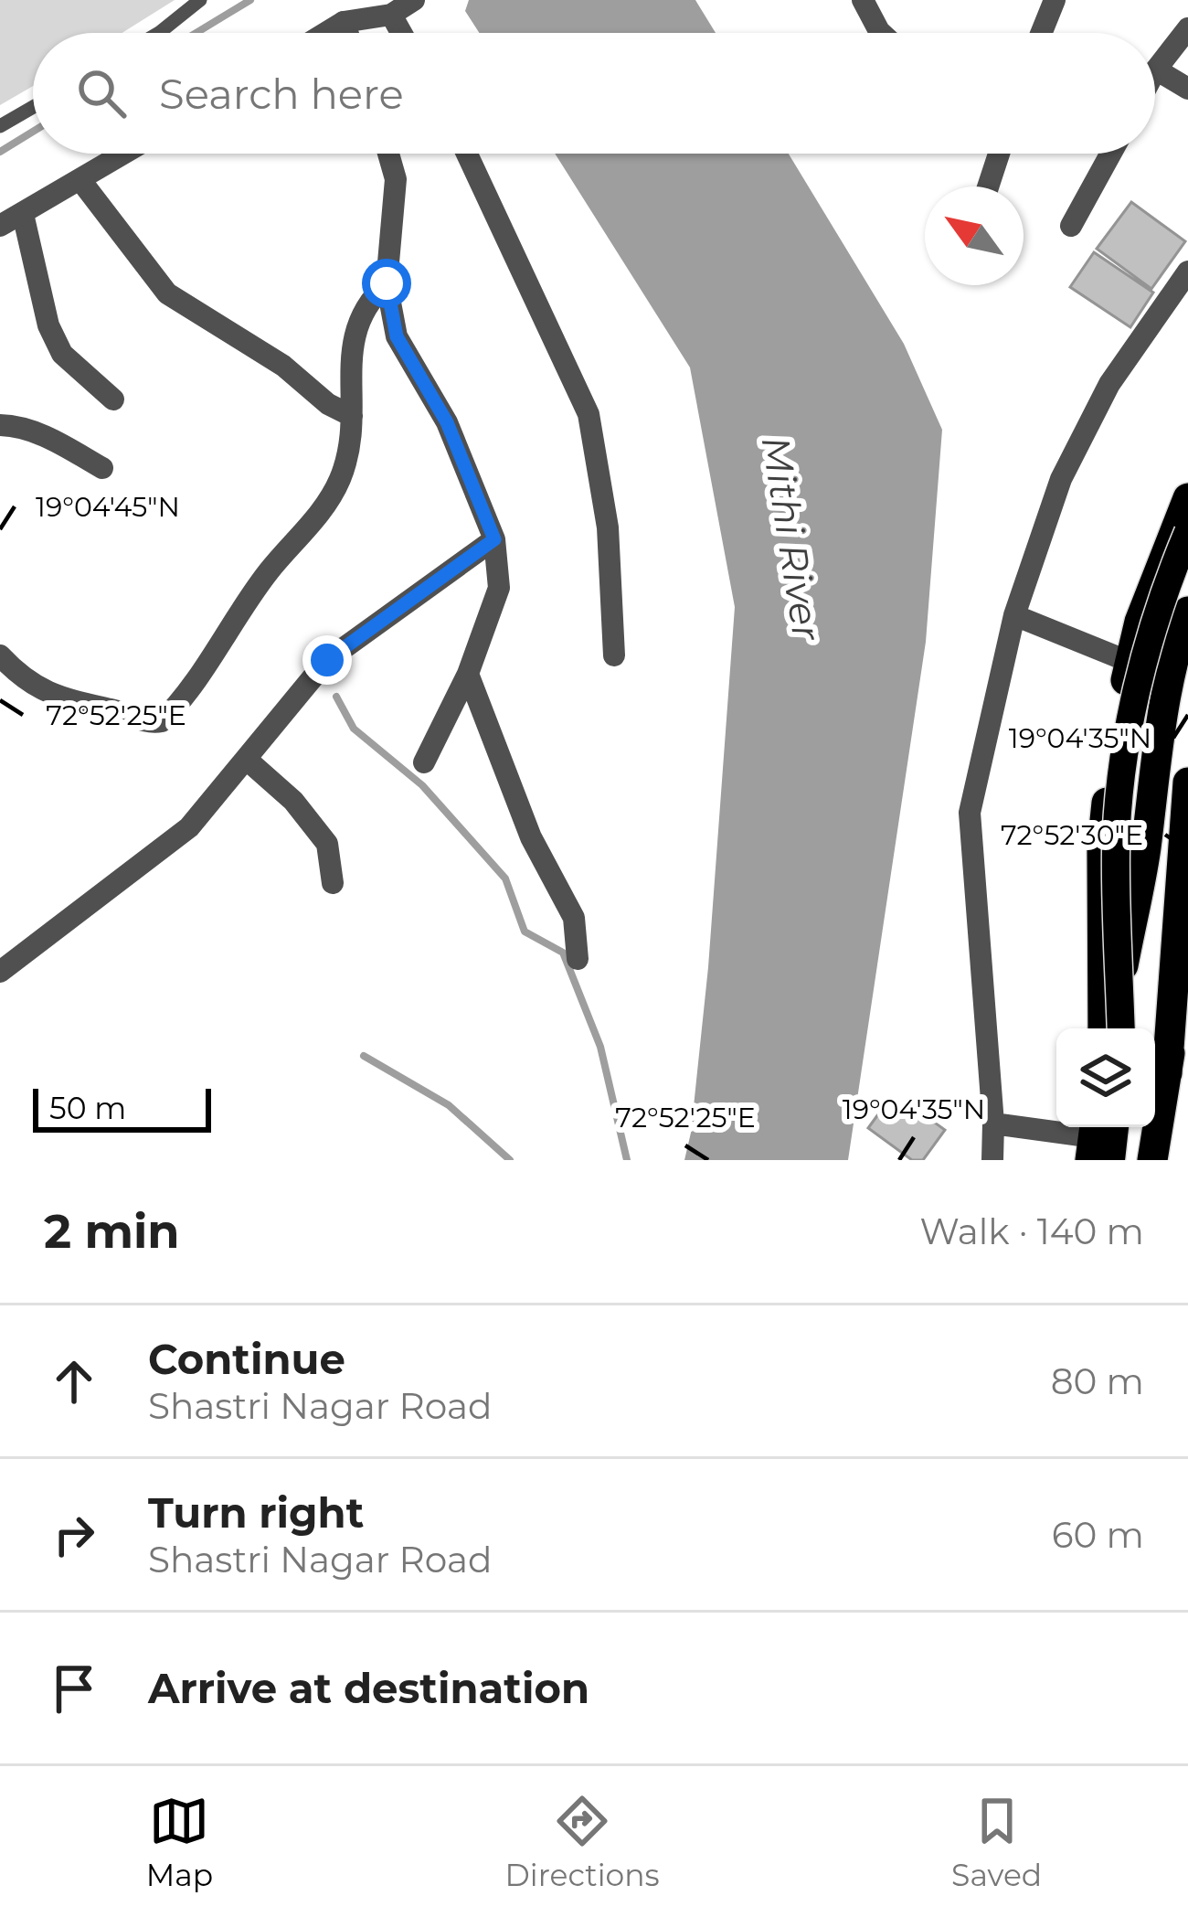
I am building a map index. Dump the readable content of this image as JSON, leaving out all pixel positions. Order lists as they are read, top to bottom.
{
  "water": ["Mithi River"],
  "scale_bar": "50 m",
  "north": "top left",
  "page": {
    "search": "Search here",
    "scale": "50 m",
    "heading": ["2 min", "Walk · 140 m"],
    "list": [
      ["Continue", "Shastri Nagar Road", "80 m"],
      ["Turn right", "Shastri Nagar Road", "60 m"],
      "Arrive at destination"
    ],
    "nav": ["Map", "Directions", "Saved"]
  },
  "coordinates": [
    "19°04'45\"N",
    "72°52'25\"E",
    "19°04'35\"N",
    "72°52'30\"E"
  ]
}
